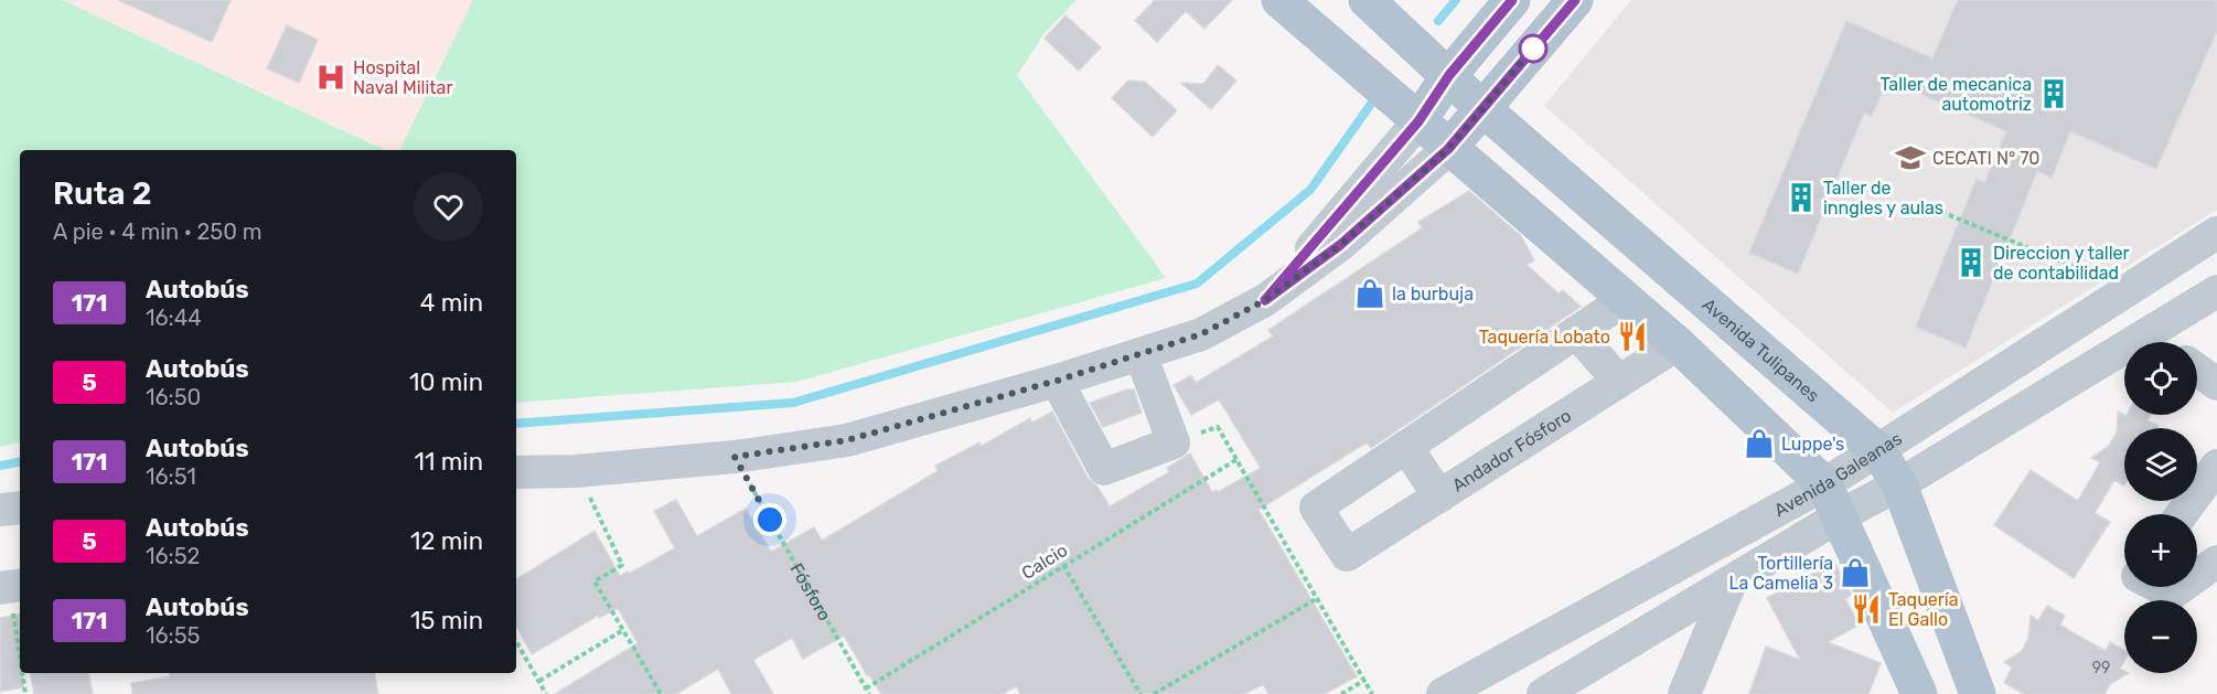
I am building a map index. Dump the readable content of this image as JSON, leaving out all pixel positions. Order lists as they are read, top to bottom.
{
  "streets": {
    "main road": ["Avenida Tulipanes"],
    "street": ["Andador Fósforo", "Avenida Galeanas"],
    "path": ["Calcio", "Fósforo"]
  },
  "crossings": [
    ["Avenida Tulipanes", "Avenida Galeanas"],
    ["Calcio", "Fósforo"]
  ],
  "places": {
    "hospital": ["Hospital Naval Militar"],
    "building": ["Taller de mecanica automotriz", "Taller de inngles y aulas", "Direccion y taller de contabilidad"],
    "school or university": ["CECATI N° 70"],
    "shop": ["la burbuja", "Luppe's", "Tortillería La Camelia 3"],
    "restaurant": ["Taquería Lobato", "Taquería El Gallo"]
  },
  "lines": ["bus line 171"],
  "house_numbers": ["99"],
  "page": {
    "heading": ["Ruta 2", "A pie · 4 min · 250 m"],
    "list": [
      {
        "mark": "171",
        "name": "Autobús",
        "note": "16:44",
        "value": "4 min"
      },
      {
        "mark": "5",
        "name": "Autobús",
        "note": "16:50",
        "value": "10 min"
      },
      {
        "mark": "171",
        "name": "Autobús",
        "note": "16:51",
        "value": "11 min"
      },
      {
        "mark": "5",
        "name": "Autobús",
        "note": "16:52",
        "value": "12 min"
      },
      {
        "mark": "171",
        "name": "Autobús",
        "note": "16:55",
        "value": "15 min"
      }
    ],
    "map_buttons": ["+", "−"]
  }
}
